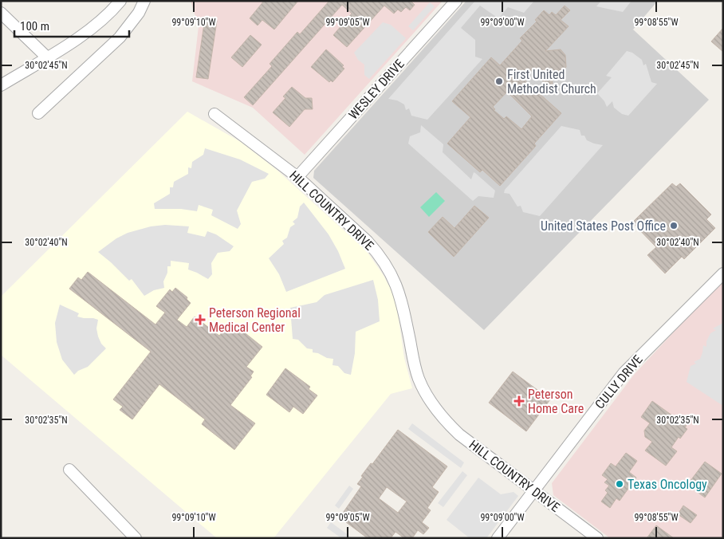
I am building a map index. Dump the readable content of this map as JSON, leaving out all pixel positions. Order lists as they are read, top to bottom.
{
  "streets": {
    "street": ["WESLEY DRIVE", "HILL COUNTRY DRIVE", "CULLY DRIVE"]
  },
  "crossings": [
    ["WESLEY DRIVE", "HILL COUNTRY DRIVE"],
    ["HILL COUNTRY DRIVE", "CULLY DRIVE"]
  ],
  "places": {
    "other": ["First United Methodist Church", "United States Post Office", "Texas Oncology"],
    "health": ["Peterson Regional Medical Center", "Peterson Home Care"]
  },
  "scale_bar": "100 m",
  "coordinates": [
    "99°09'10\"W",
    "99°09'05\"W",
    "99°09'00\"W",
    "99°08'55\"W",
    "30°02'45\"N",
    "30°02'40\"N",
    "30°02'35\"N"
  ]
}
